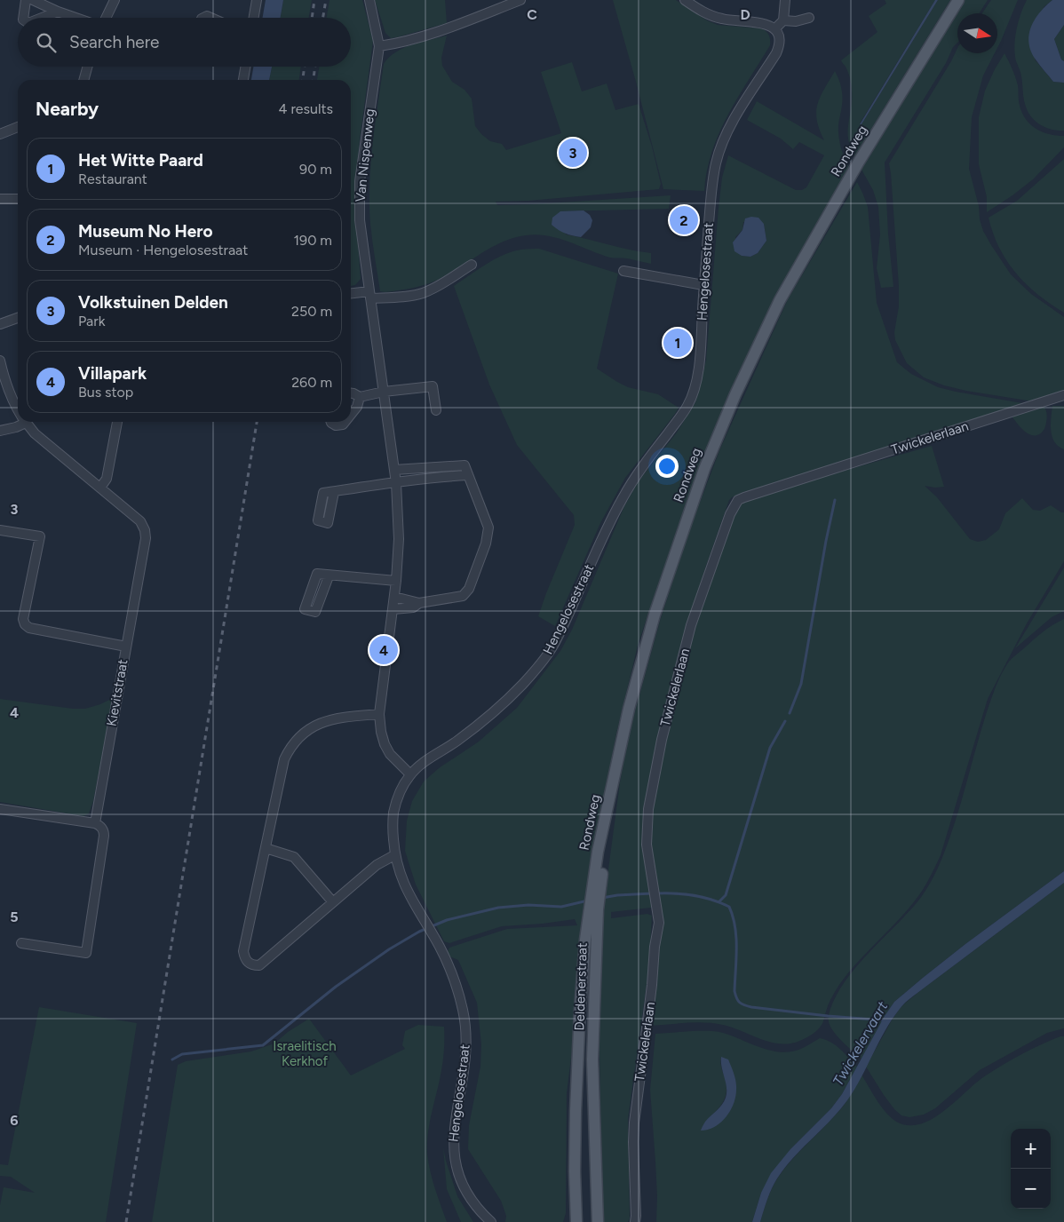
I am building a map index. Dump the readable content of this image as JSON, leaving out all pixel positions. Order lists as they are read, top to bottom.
{
  "streets": {
    "main road": ["Rondweg", "Deldenerstraat"],
    "street": [
      "Van Nispenweg",
      "Hengelosestraat",
      "Twickelerlaan",
      "Kievitstraat"
    ]
  },
  "crossings": [
    ["Rondweg", "Deldenerstraat"],
    ["Van Nispenweg", "Hengelosestraat"]
  ],
  "water": ["Twickelervaart"],
  "parks": ["Israelitisch Kerkhof"],
  "north": "right",
  "page": {
    "search": "Search here",
    "heading": ["Nearby", "4 results"],
    "pins": [
      "3",
      "2",
      "1",
      "4"
    ],
    "list": [
      {
        "mark": "1",
        "name": "Het Witte Paard",
        "note": "Restaurant",
        "value": "90 m"
      },
      {
        "mark": "2",
        "name": "Museum No Hero",
        "note": "Museum · Hengelosestraat",
        "value": "190 m"
      },
      {
        "mark": "3",
        "name": "Volkstuinen Delden",
        "note": "Park",
        "value": "250 m"
      },
      {
        "mark": "4",
        "name": "Villapark",
        "note": "Bus stop",
        "value": "260 m"
      }
    ],
    "map_buttons": ["+", "−"]
  },
  "grid": {
    "columns": ["C", "D"],
    "rows": [
      "3",
      "4",
      "5",
      "6"
    ]
  }
}
